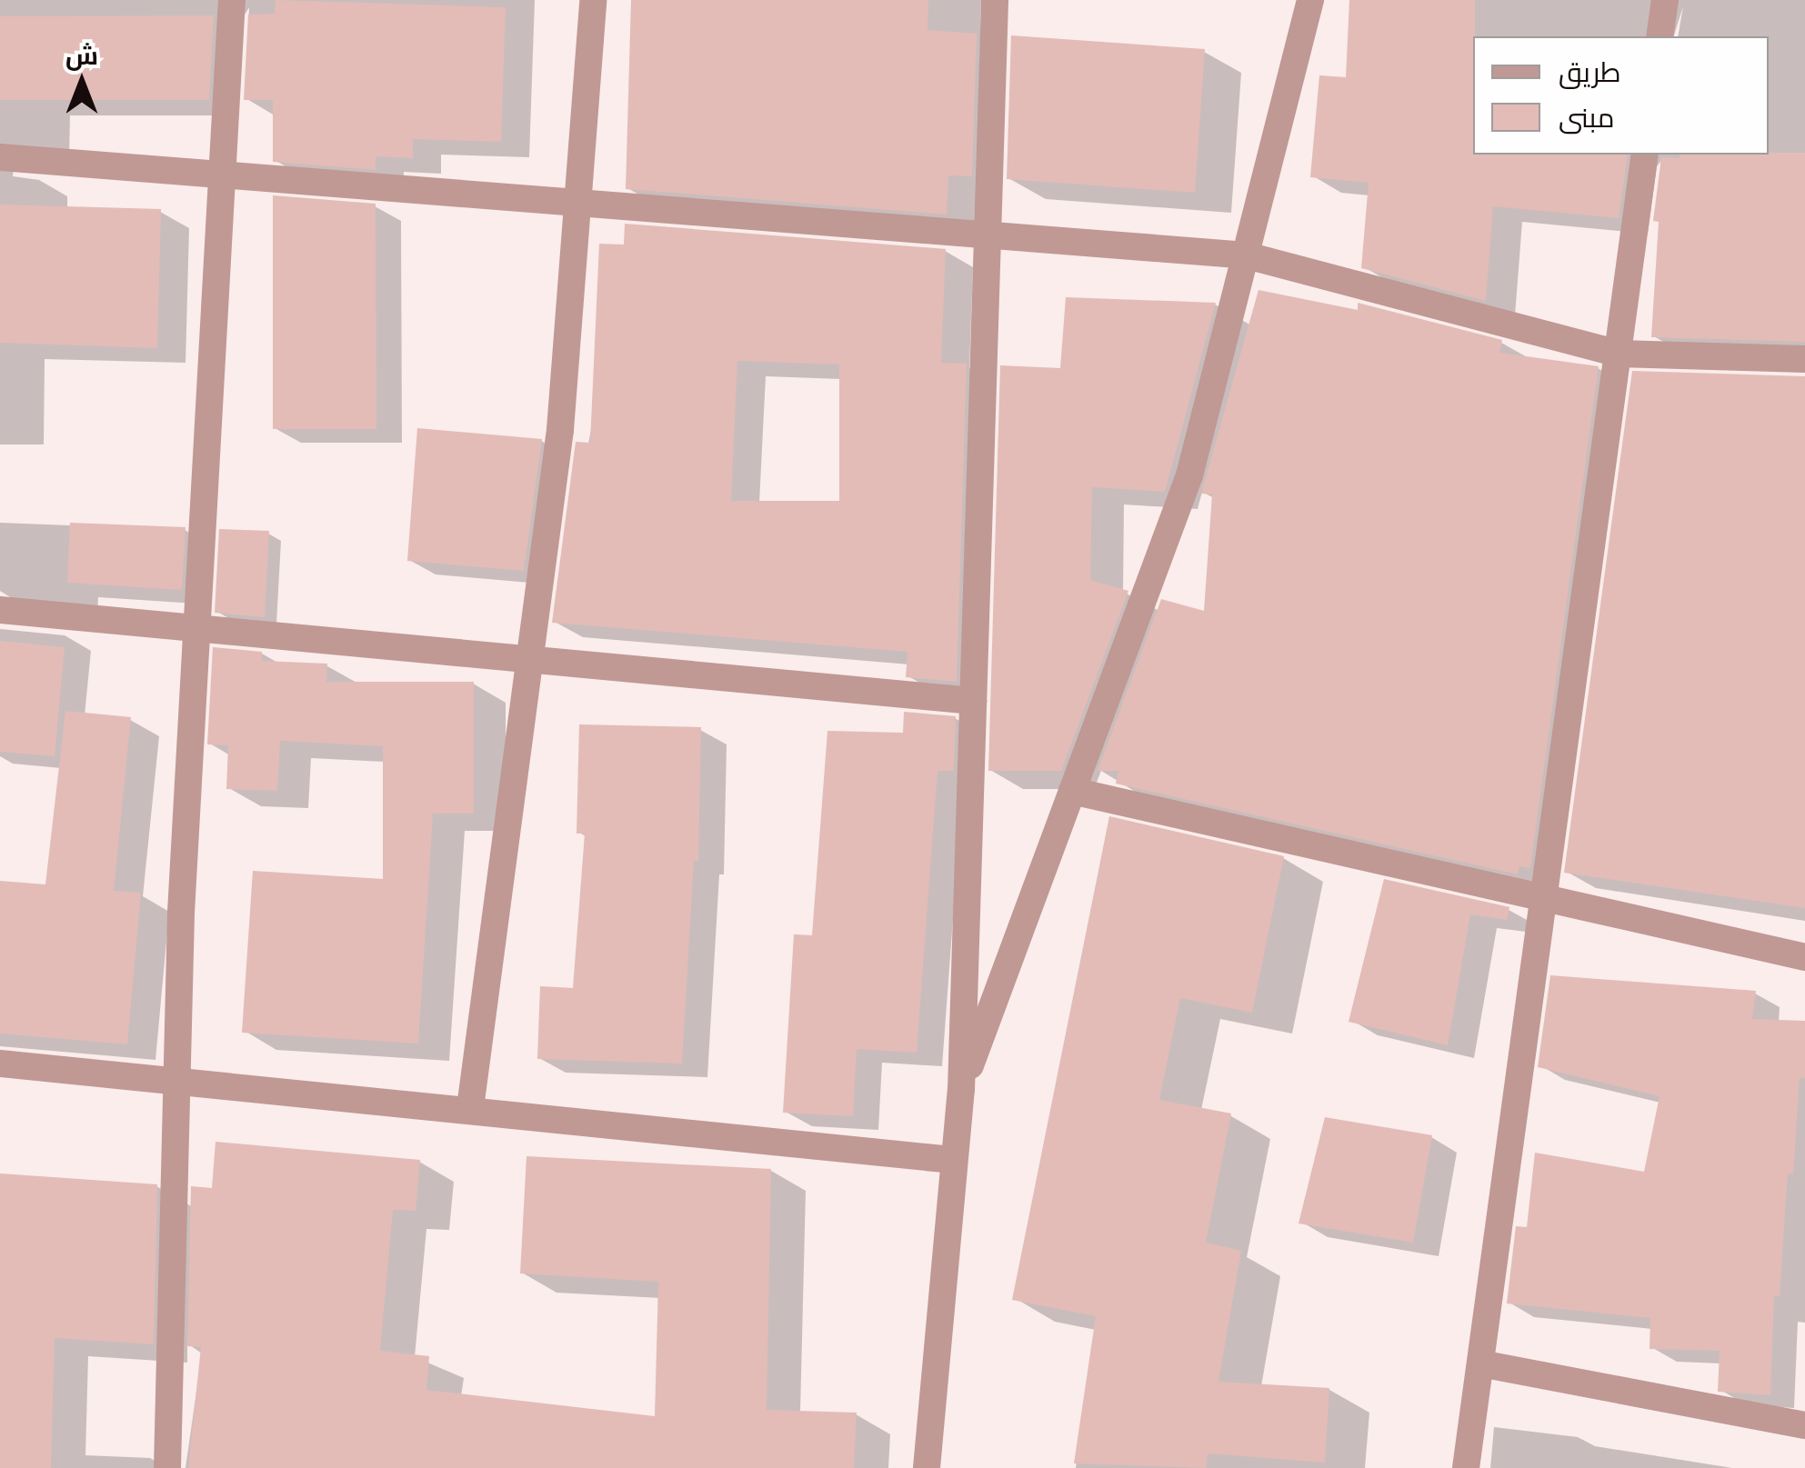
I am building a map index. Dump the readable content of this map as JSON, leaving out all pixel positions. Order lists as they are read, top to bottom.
{
  "legend": ["طريق", "مبنى"],
  "north": "top"
}
